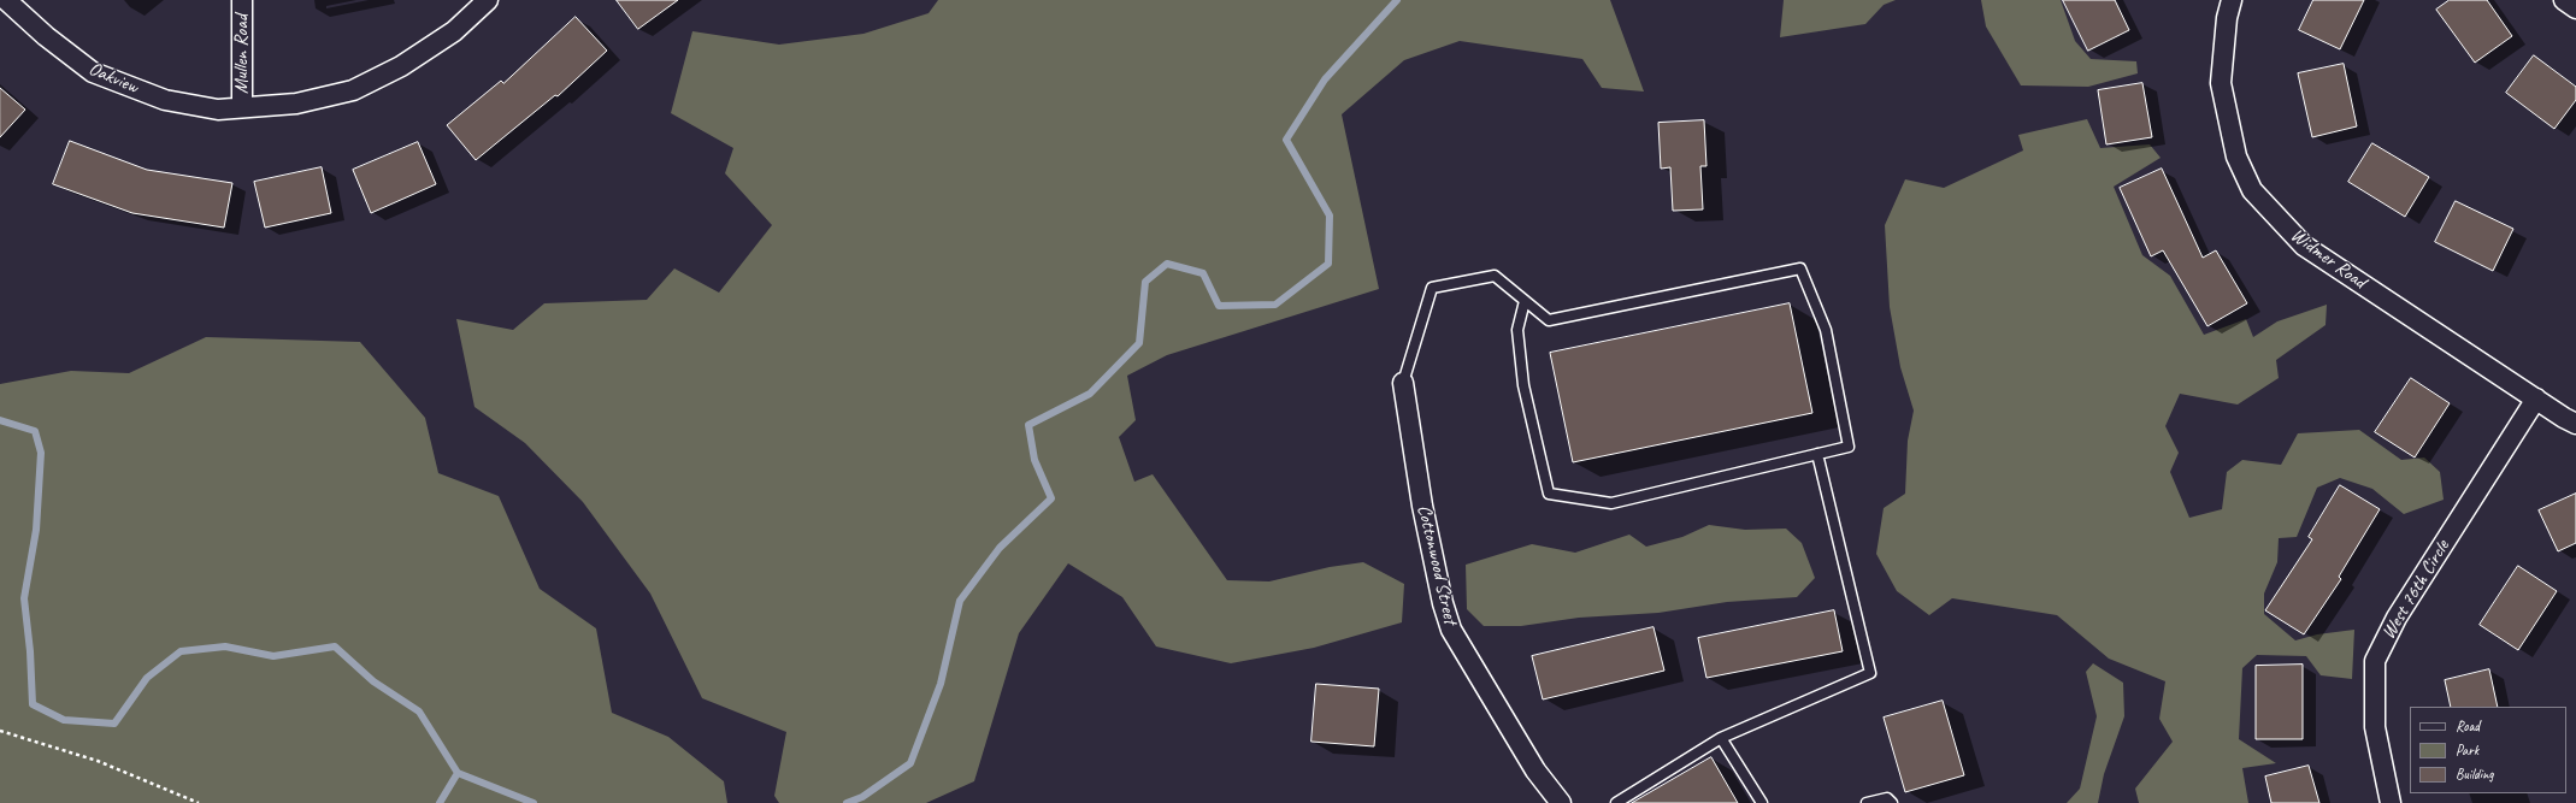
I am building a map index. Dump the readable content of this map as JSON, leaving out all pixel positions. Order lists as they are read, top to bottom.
{
  "streets": {
    "street": [
      "Mullen Road",
      "Oakview",
      "Widmer Road",
      "Cottonwood Street",
      "West 76th Circle"
    ]
  },
  "crossings": [
    ["Mullen Road", "Oakview"],
    ["Widmer Road", "West 76th Circle"]
  ],
  "legend": ["Road", "Park", "Building"]
}
